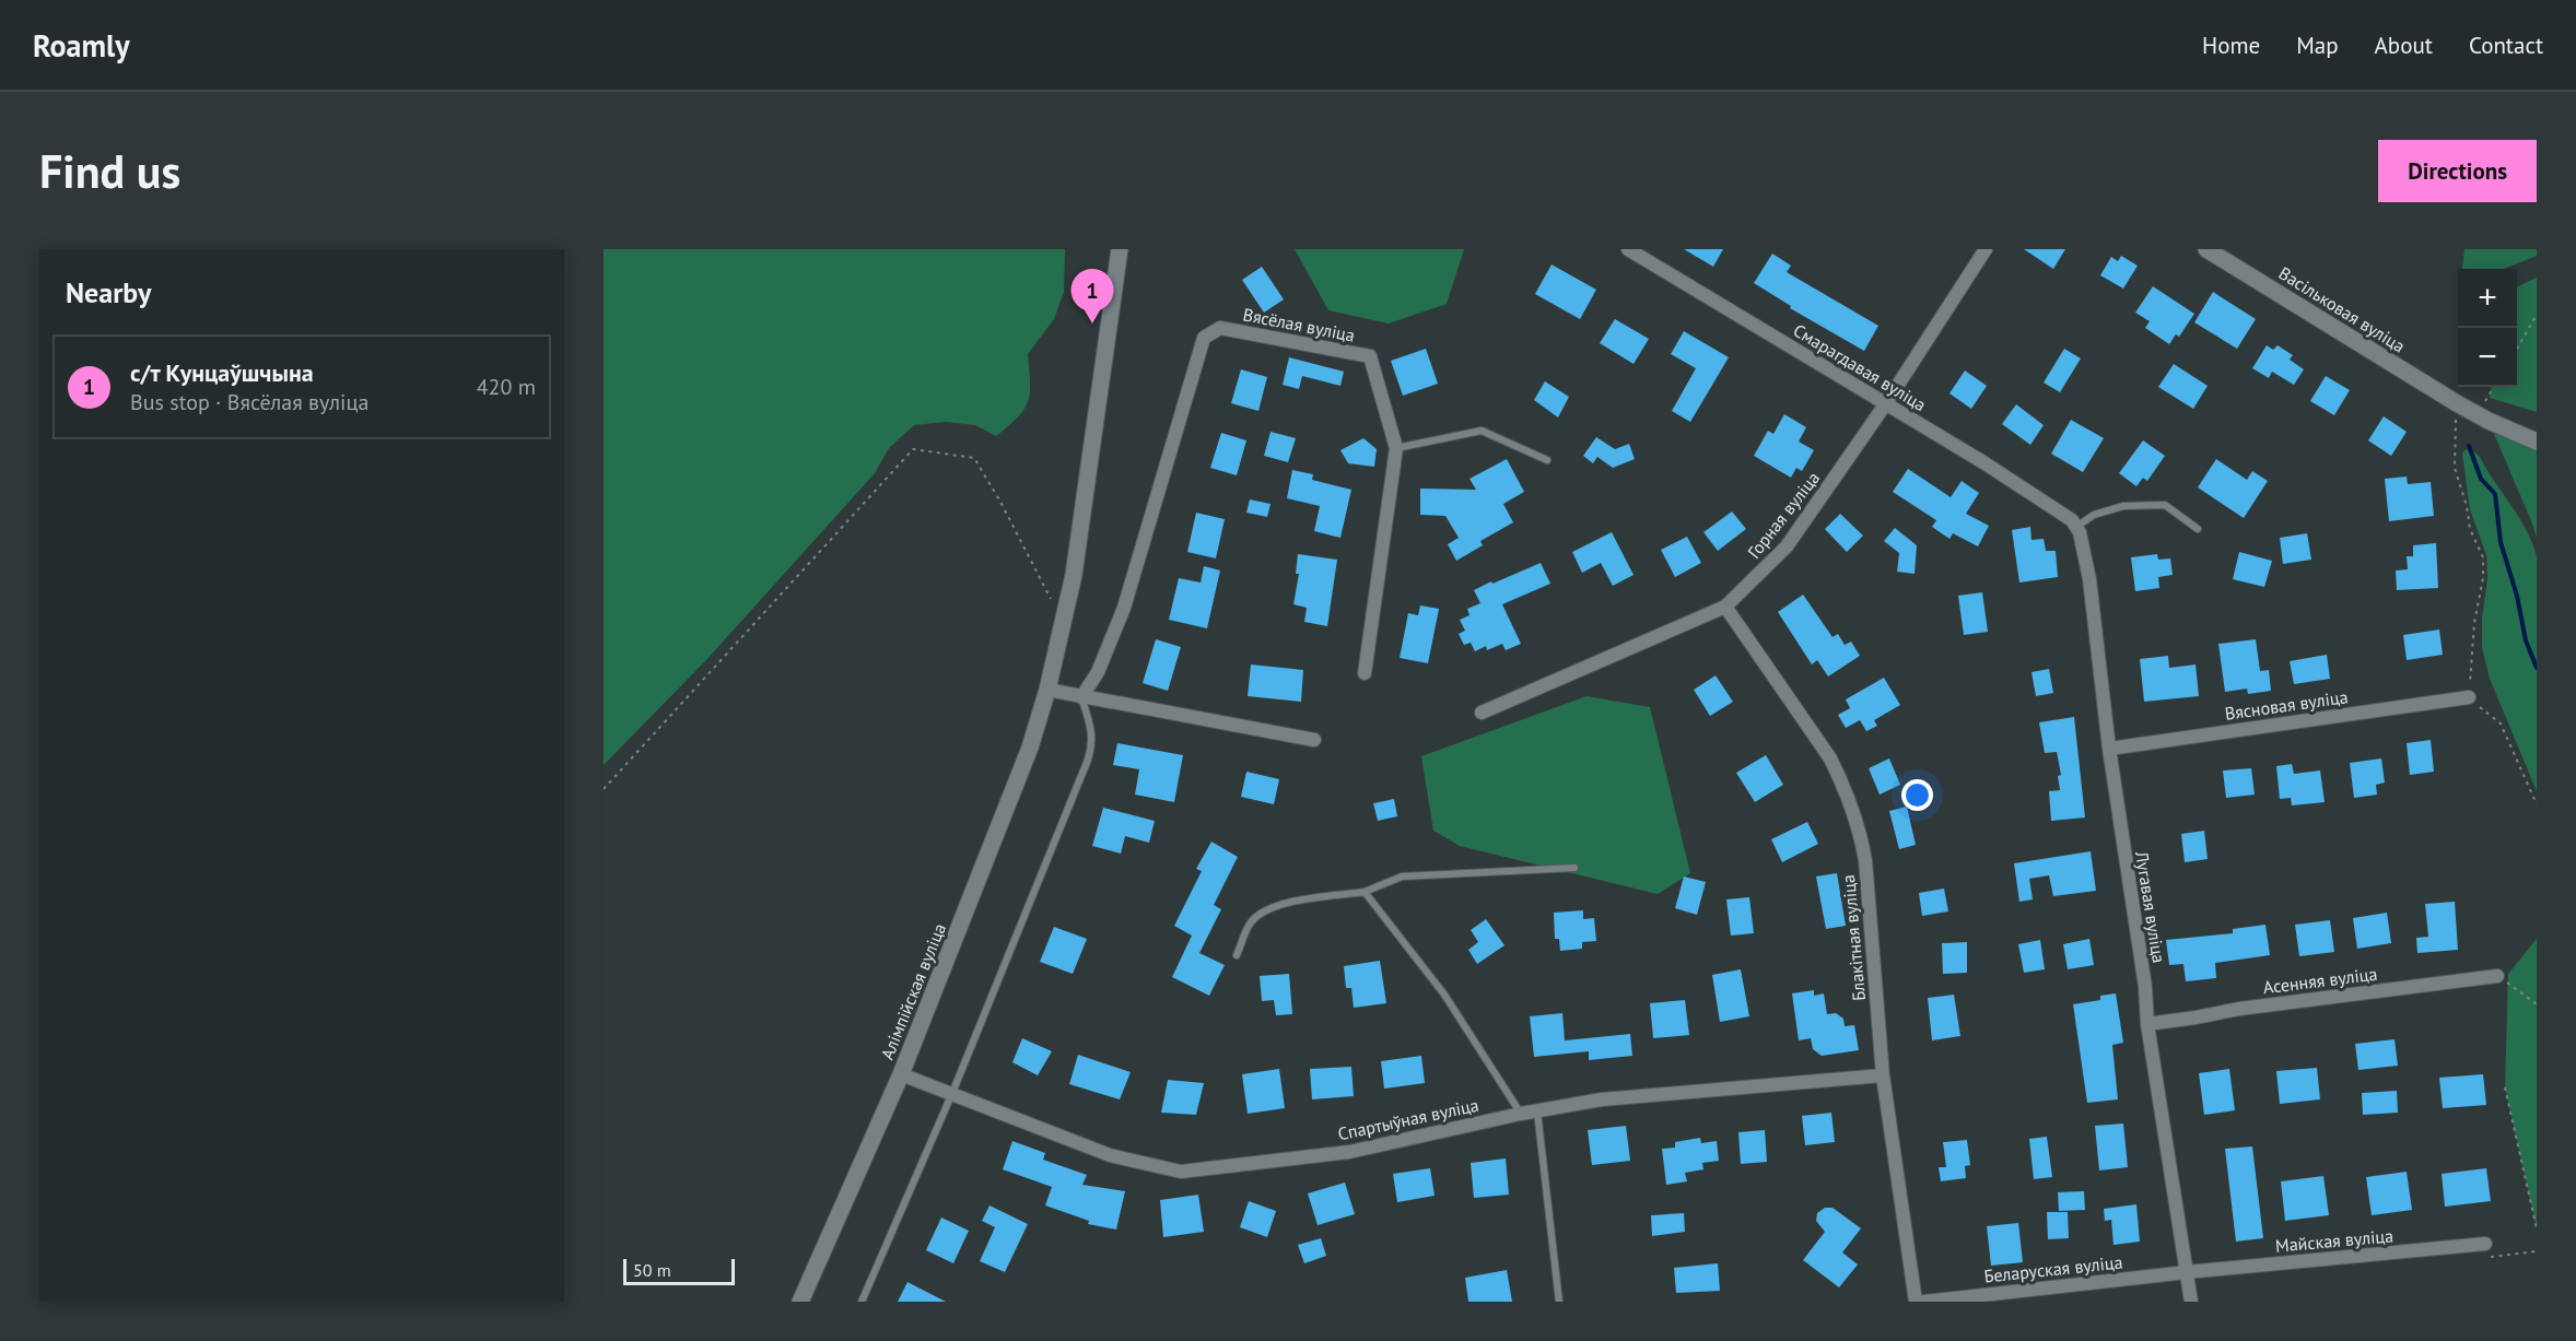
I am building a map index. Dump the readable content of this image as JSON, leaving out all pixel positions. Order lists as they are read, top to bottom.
{
  "streets": {
    "street": [
      "Васільковая вуліца",
      "Вясёлая вуліца",
      "Смарагдавая вуліца",
      "Горная вуліца",
      "Вясновая вуліца",
      "Лугавая вуліца",
      "Блакітная вуліца",
      "Асенняя вуліца",
      "Алімпійская вуліца",
      "Спартыўная вуліца",
      "Майская вуліца",
      "Беларуская вуліца"
    ]
  },
  "crossings": [
    ["Смарагдавая вуліца", "Горная вуліца"],
    ["Смарагдавая вуліца", "Лугавая вуліца"],
    ["Горная вуліца", "Блакітная вуліца"],
    ["Вясновая вуліца", "Лугавая вуліца"],
    ["Лугавая вуліца", "Асенняя вуліца"],
    ["Лугавая вуліца", "Майская вуліца"],
    ["Лугавая вуліца", "Беларуская вуліца"],
    ["Блакітная вуліца", "Спартыўная вуліца"],
    ["Алімпійская вуліца", "Спартыўная вуліца"],
    ["Майская вуліца", "Беларуская вуліца"]
  ],
  "scale_bar": "50 m",
  "page": {
    "header": "Roamly",
    "nav": [
      "Home",
      "Map",
      "About",
      "Contact"
    ],
    "buttons": "Directions",
    "title": "Find us",
    "heading": "Nearby",
    "map_buttons": ["+", "−"],
    "pins": "1",
    "list": [
      {
        "mark": "1",
        "name": "с/т Кунцаўшчына",
        "note": "Bus stop · Вясёлая вуліца",
        "value": "420 m"
      }
    ],
    "scale": "50 m"
  }
}
